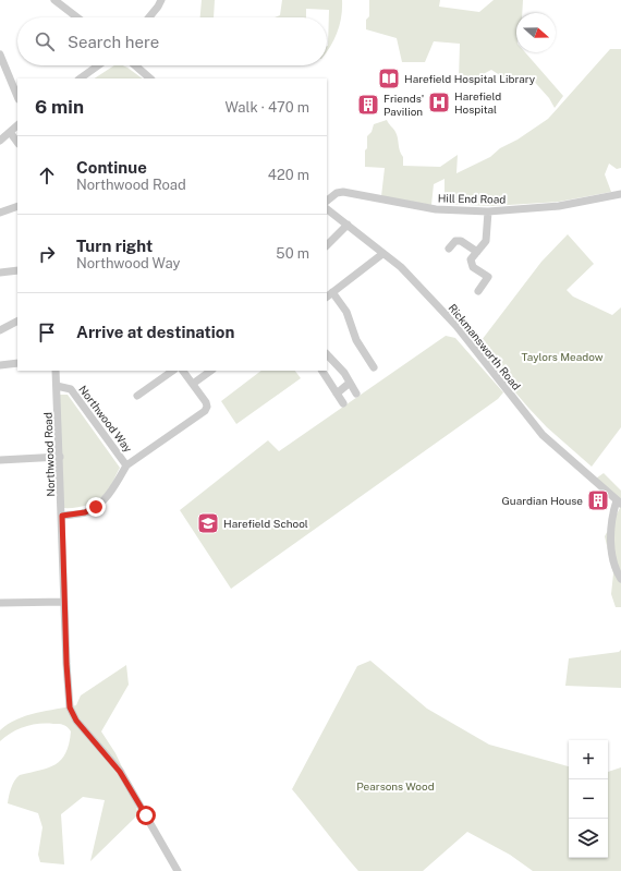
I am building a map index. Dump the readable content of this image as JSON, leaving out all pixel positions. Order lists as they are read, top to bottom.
{
  "streets": {
    "street": [
      "Hill End Road",
      "Rickmansworth Road",
      "Northwood Way",
      "Northwood Road"
    ]
  },
  "crossings": [
    ["Northwood Way", "Northwood Road"]
  ],
  "parks": ["Taylors Meadow", "Pearsons Wood"],
  "places": {
    "library": ["Harefield Hospital Library"],
    "hospital": ["Harefield Hospital"],
    "building": ["Friends' Pavilion", "Guardian House"],
    "school or university": ["Harefield School"]
  },
  "north": "right",
  "page": {
    "search": "Search here",
    "heading": ["6 min", "Walk · 470 m"],
    "list": [
      ["Continue", "Northwood Road", "420 m"],
      ["Turn right", "Northwood Way", "50 m"],
      "Arrive at destination"
    ],
    "map_buttons": ["+", "−"]
  }
}
